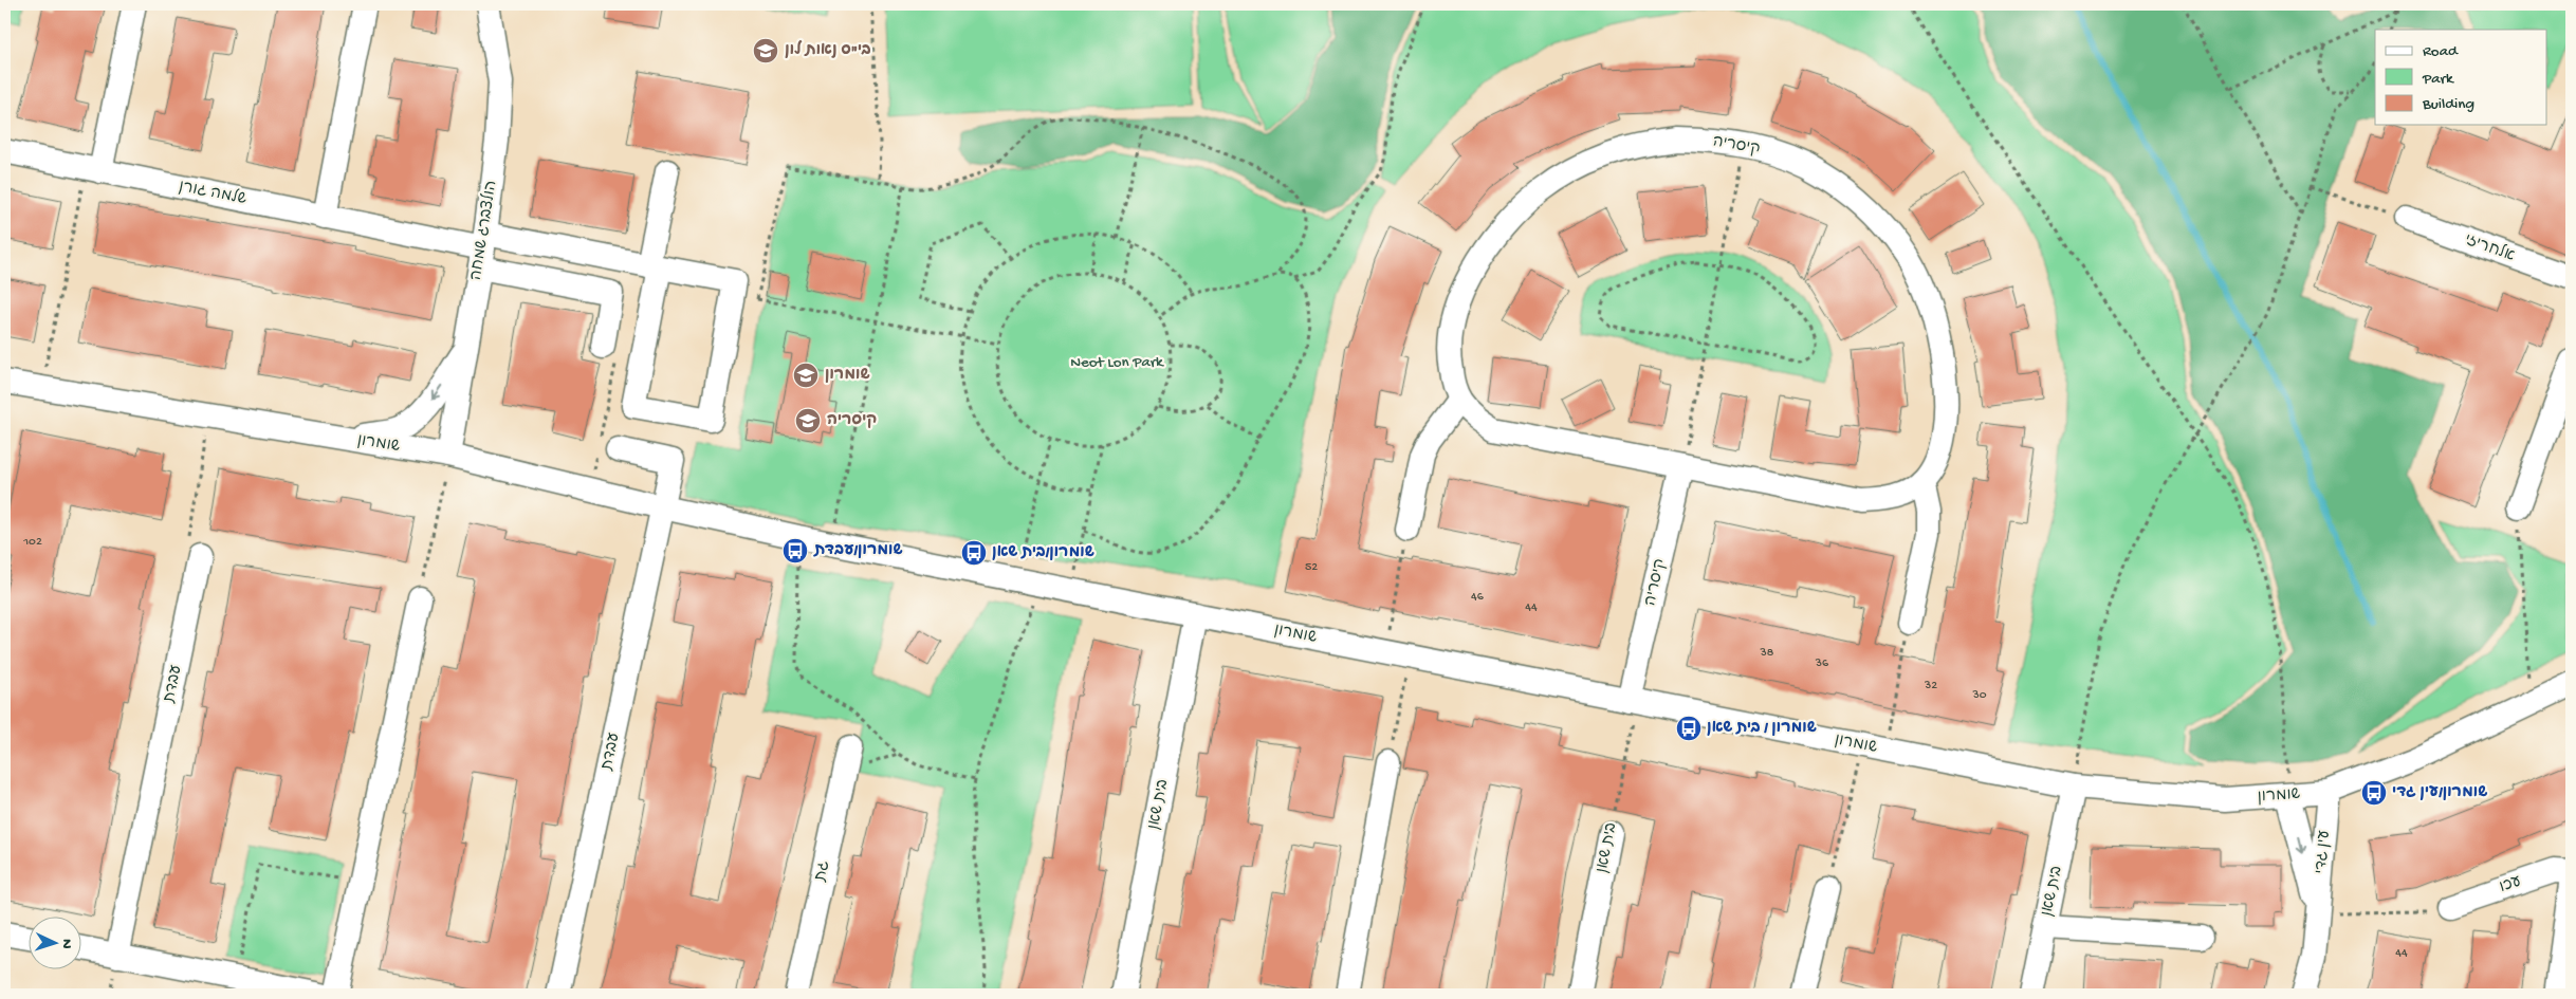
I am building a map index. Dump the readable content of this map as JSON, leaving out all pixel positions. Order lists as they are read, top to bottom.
{
  "streets": {
    "street": [
      "קיסריה",
      "שלמה גורן",
      "הולצברג שמחה",
      "אלחריזי",
      "שומרון",
      "עבדת",
      "בית שאן",
      "עין גדי",
      "גת",
      "עכו"
    ]
  },
  "crossings": [
    ["קיסריה", "שומרון"],
    ["קיסריה", "בית שאן"],
    ["שלמה גורן", "הולצברג שמחה"],
    ["הולצברג שמחה", "שומרון"],
    ["שומרון", "עבדת"],
    ["שומרון", "בית שאן"],
    ["שומרון", "עין גדי"]
  ],
  "parks": ["Neot Lon Park"],
  "places": {
    "school or university": ["בי\"ס נאות לון", "שומרון", "קיסריה"],
    "bus stop": [
      "שומרון/עבדת",
      "שומרון/בית שאן",
      "שומרון / בית שאן",
      "שומרון/עין גדי"
    ]
  },
  "house_numbers": [
    "102",
    "52",
    "46",
    "44",
    "38",
    "36",
    "32",
    "30",
    "44"
  ],
  "legend": ["Road", "Park", "Building"],
  "north": "right"
}
